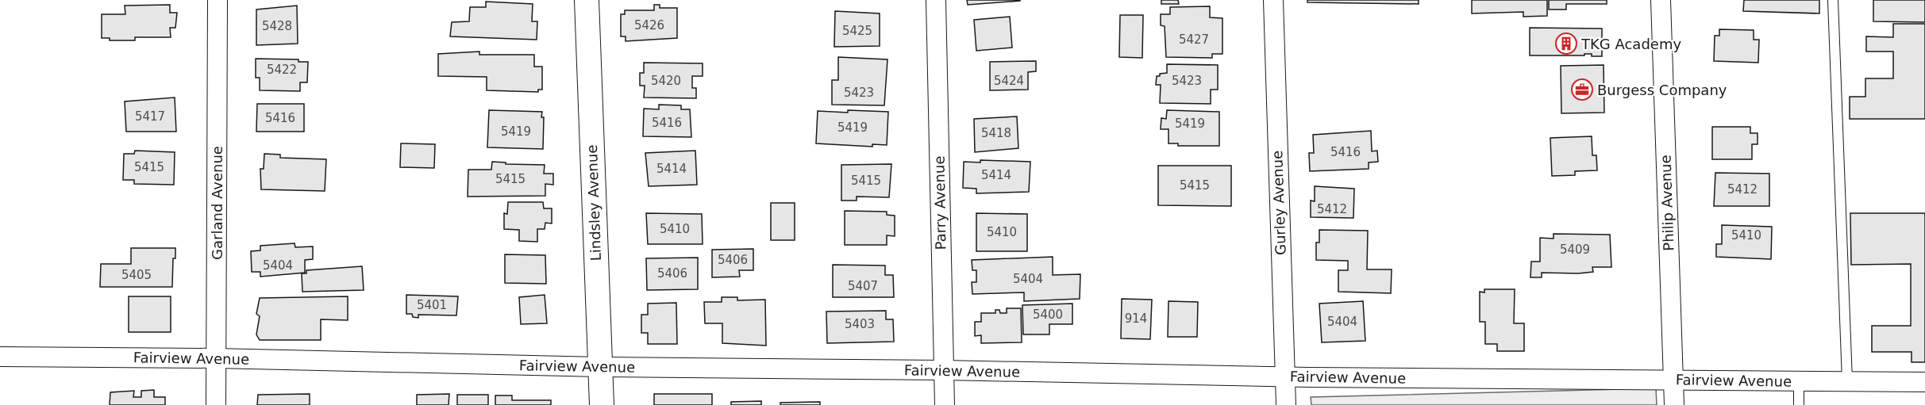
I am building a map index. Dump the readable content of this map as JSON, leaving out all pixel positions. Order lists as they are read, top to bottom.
{
  "streets": {
    "street": [
      "Garland Avenue",
      "Lindsley Avenue",
      "Parry Avenue",
      "Gurley Avenue",
      "Philip Avenue",
      "Fairview Avenue"
    ]
  },
  "crossings": [
    ["Garland Avenue", "Fairview Avenue"],
    ["Lindsley Avenue", "Fairview Avenue"],
    ["Parry Avenue", "Fairview Avenue"],
    ["Gurley Avenue", "Fairview Avenue"],
    ["Philip Avenue", "Fairview Avenue"]
  ],
  "places": {
    "building": ["TKG Academy"],
    "office": ["Burgess Company"]
  },
  "house_numbers": [
    "5426",
    "5428",
    "5425",
    "5427",
    "5422",
    "5420",
    "5424",
    "5423",
    "5423",
    "5417",
    "5416",
    "5416",
    "5419",
    "5419",
    "5419",
    "5418",
    "5416",
    "5415",
    "5414",
    "5414",
    "5415",
    "5415",
    "5415",
    "5412",
    "5412",
    "5410",
    "5410",
    "5410",
    "5409",
    "5406",
    "5404",
    "5406",
    "5405",
    "5404",
    "5407",
    "5401",
    "5400",
    "914",
    "5404",
    "5403"
  ]
}
